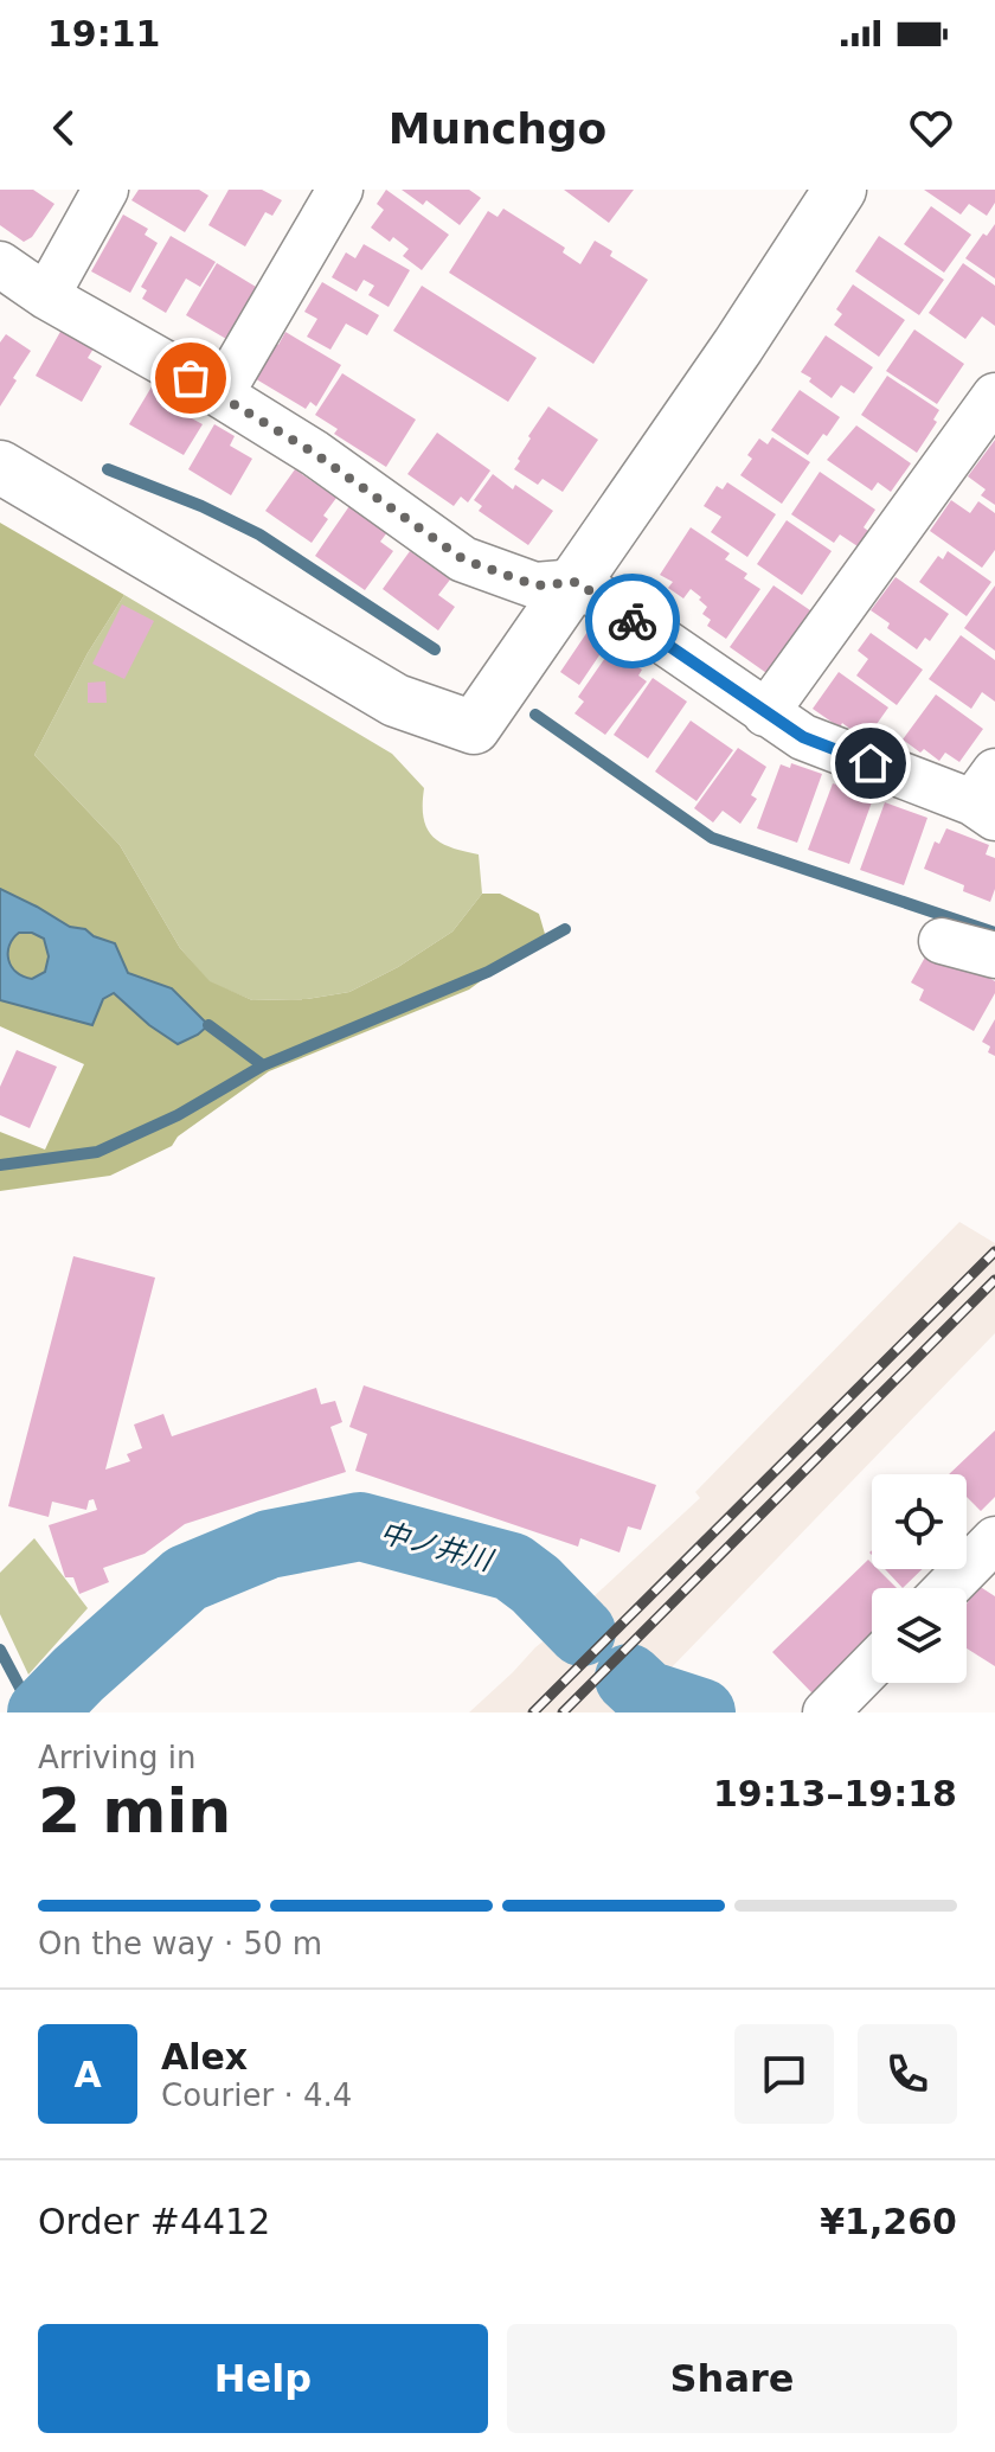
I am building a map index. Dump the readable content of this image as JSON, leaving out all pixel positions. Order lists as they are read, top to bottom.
{
  "water": ["中ノ井川"],
  "page": {
    "status": "19:11",
    "header": "Munchgo",
    "heading": ["2 min", "Arriving in", "19:13–19:18"],
    "panel": [
      "Alex",
      "Courier · 4.4",
      "Order #4412",
      "¥1,260"
    ],
    "bar": "On the way · 50 m",
    "round": "A",
    "buttons": ["Help", "Share"]
  }
}
